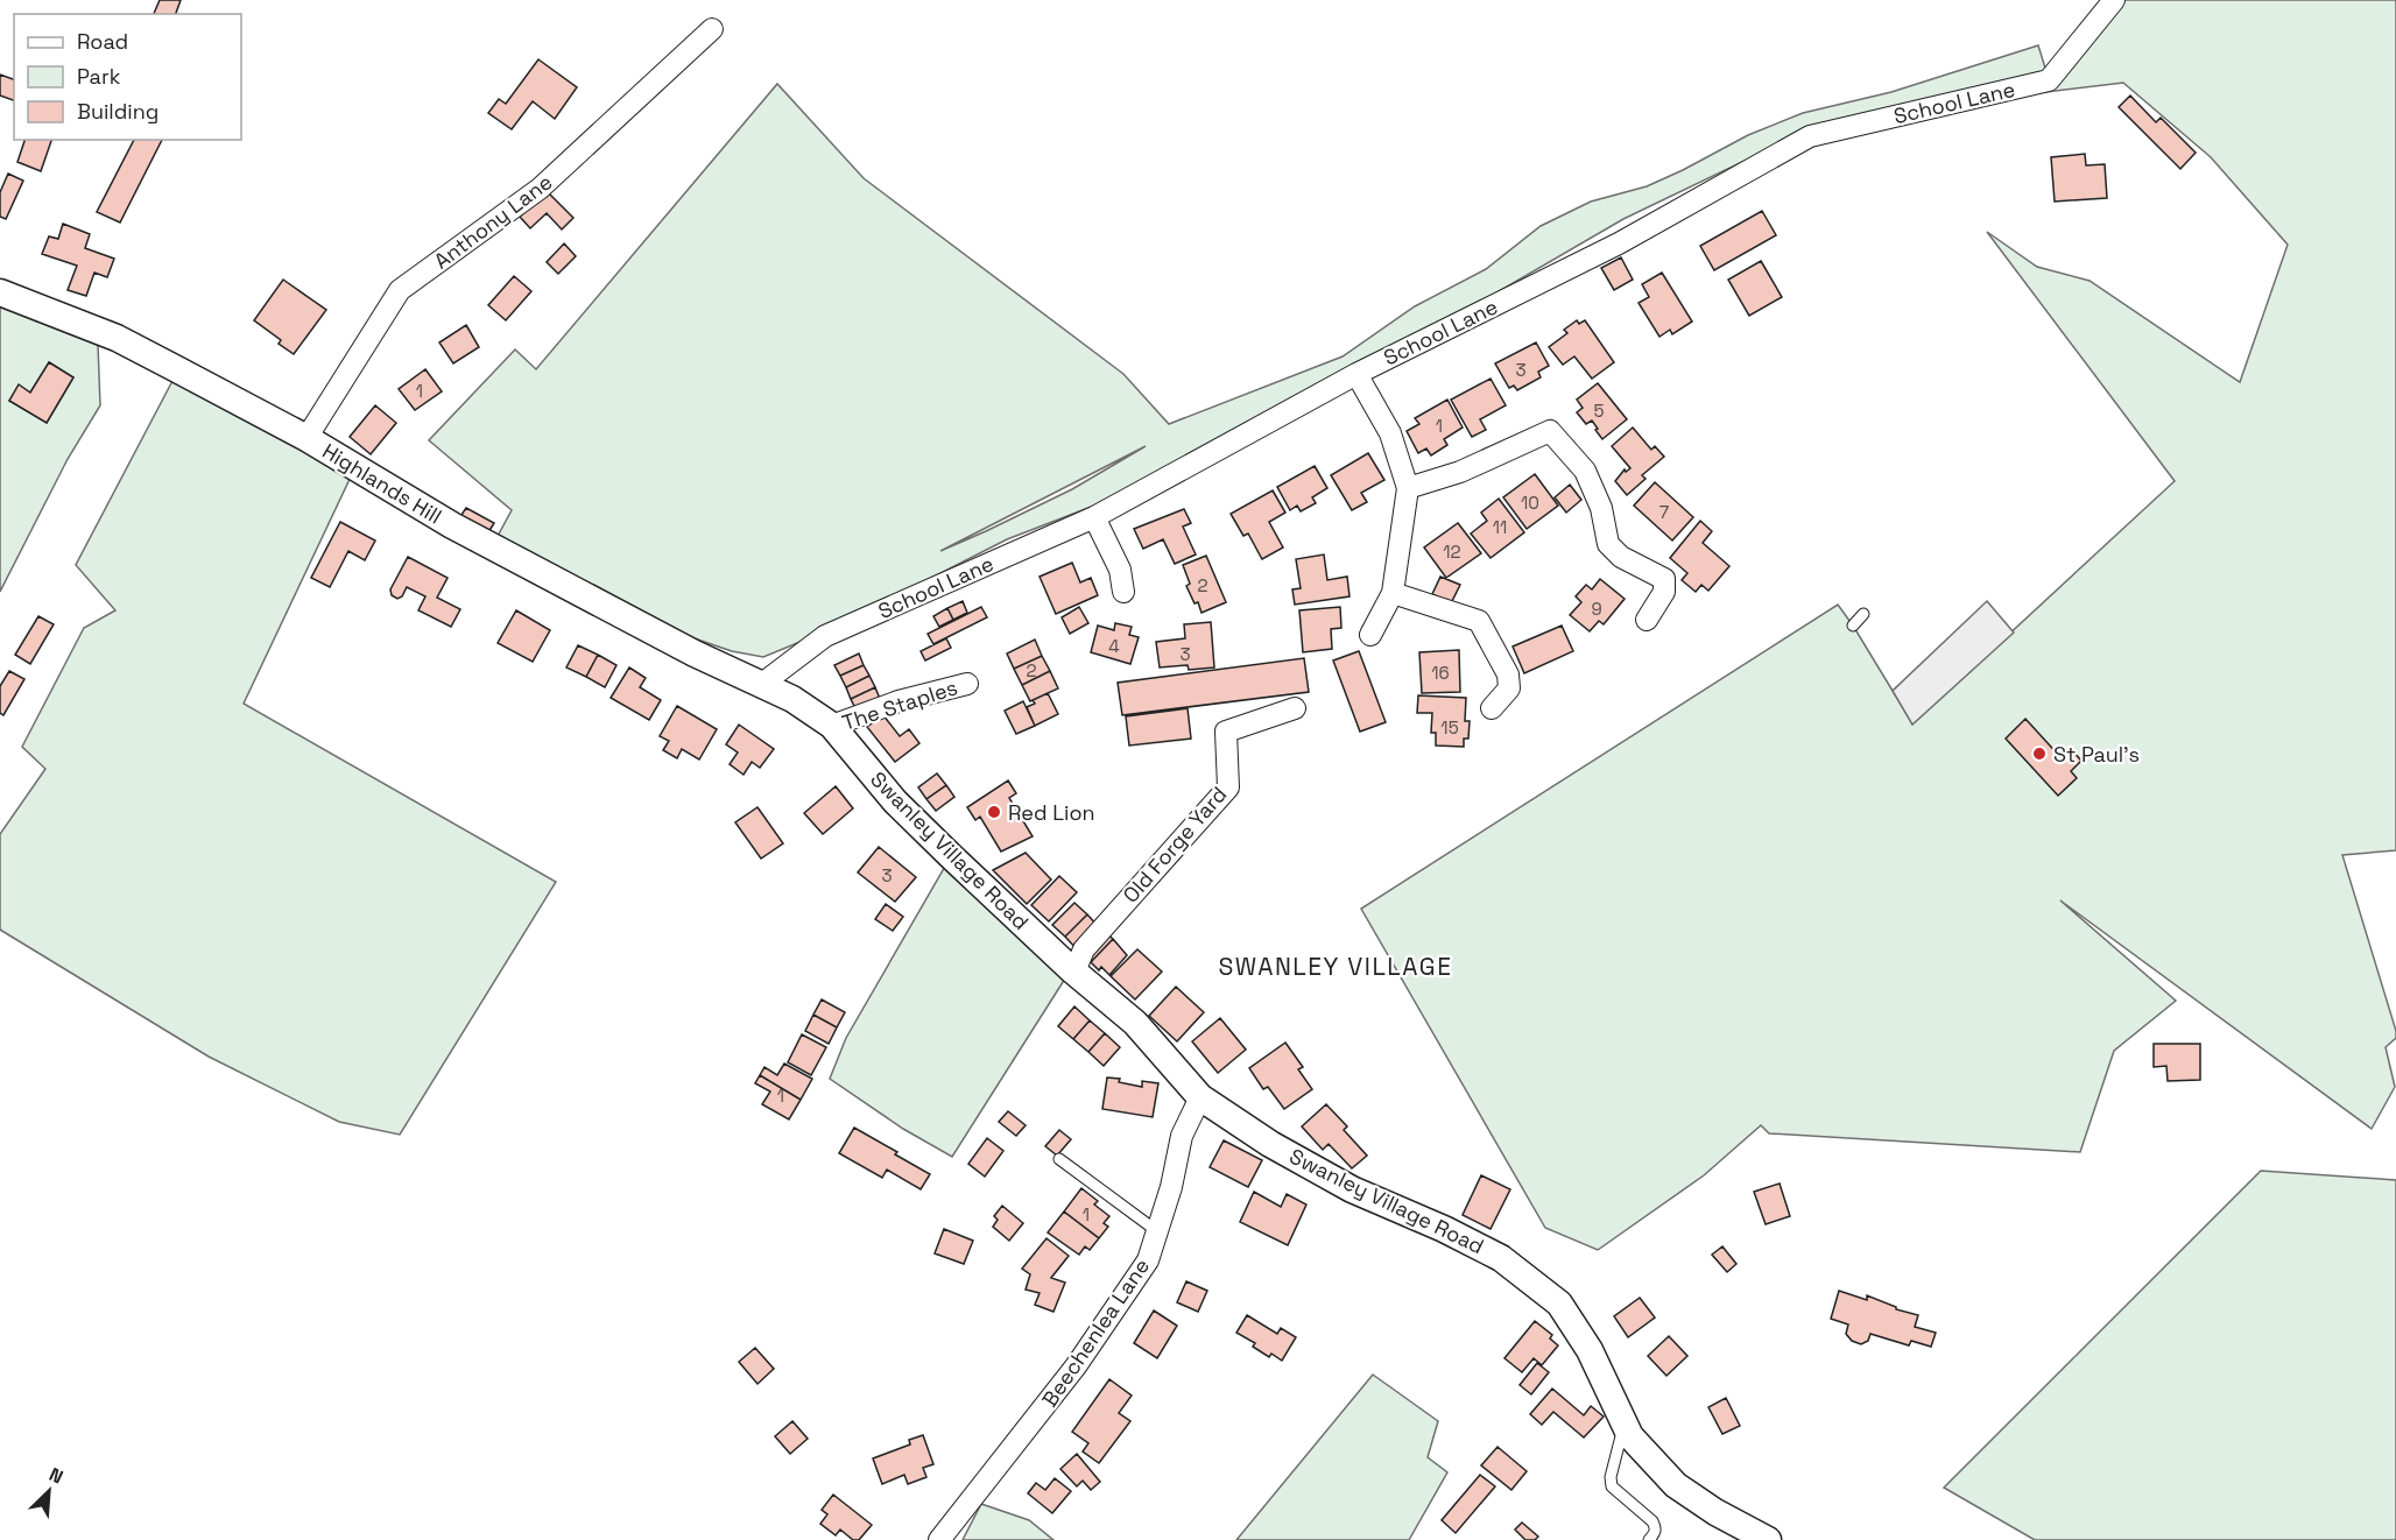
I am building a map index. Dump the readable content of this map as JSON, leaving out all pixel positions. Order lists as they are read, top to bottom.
{
  "streets": {
    "street": [
      "School Lane",
      "Anthony Lane",
      "Highlands Hill",
      "The Staples",
      "Old Forge Yard",
      "Swanley Village Road",
      "Beechenlea Lane"
    ]
  },
  "crossings": [
    ["School Lane", "Highlands Hill"],
    ["School Lane", "Swanley Village Road"],
    ["Anthony Lane", "Highlands Hill"],
    ["Highlands Hill", "Swanley Village Road"],
    ["The Staples", "Swanley Village Road"],
    ["Old Forge Yard", "Swanley Village Road"],
    ["Swanley Village Road", "Beechenlea Lane"]
  ],
  "districts": ["SWANLEY VILLAGE"],
  "places": ["St Paul's", "Red Lion"],
  "house_numbers": [
    "3",
    "1",
    "5",
    "1",
    "10",
    "7",
    "11",
    "12",
    "2",
    "9",
    "4",
    "3",
    "2",
    "16",
    "15",
    "3",
    "1",
    "1"
  ],
  "legend": ["Road", "Park", "Building"],
  "north": "top right"
}
